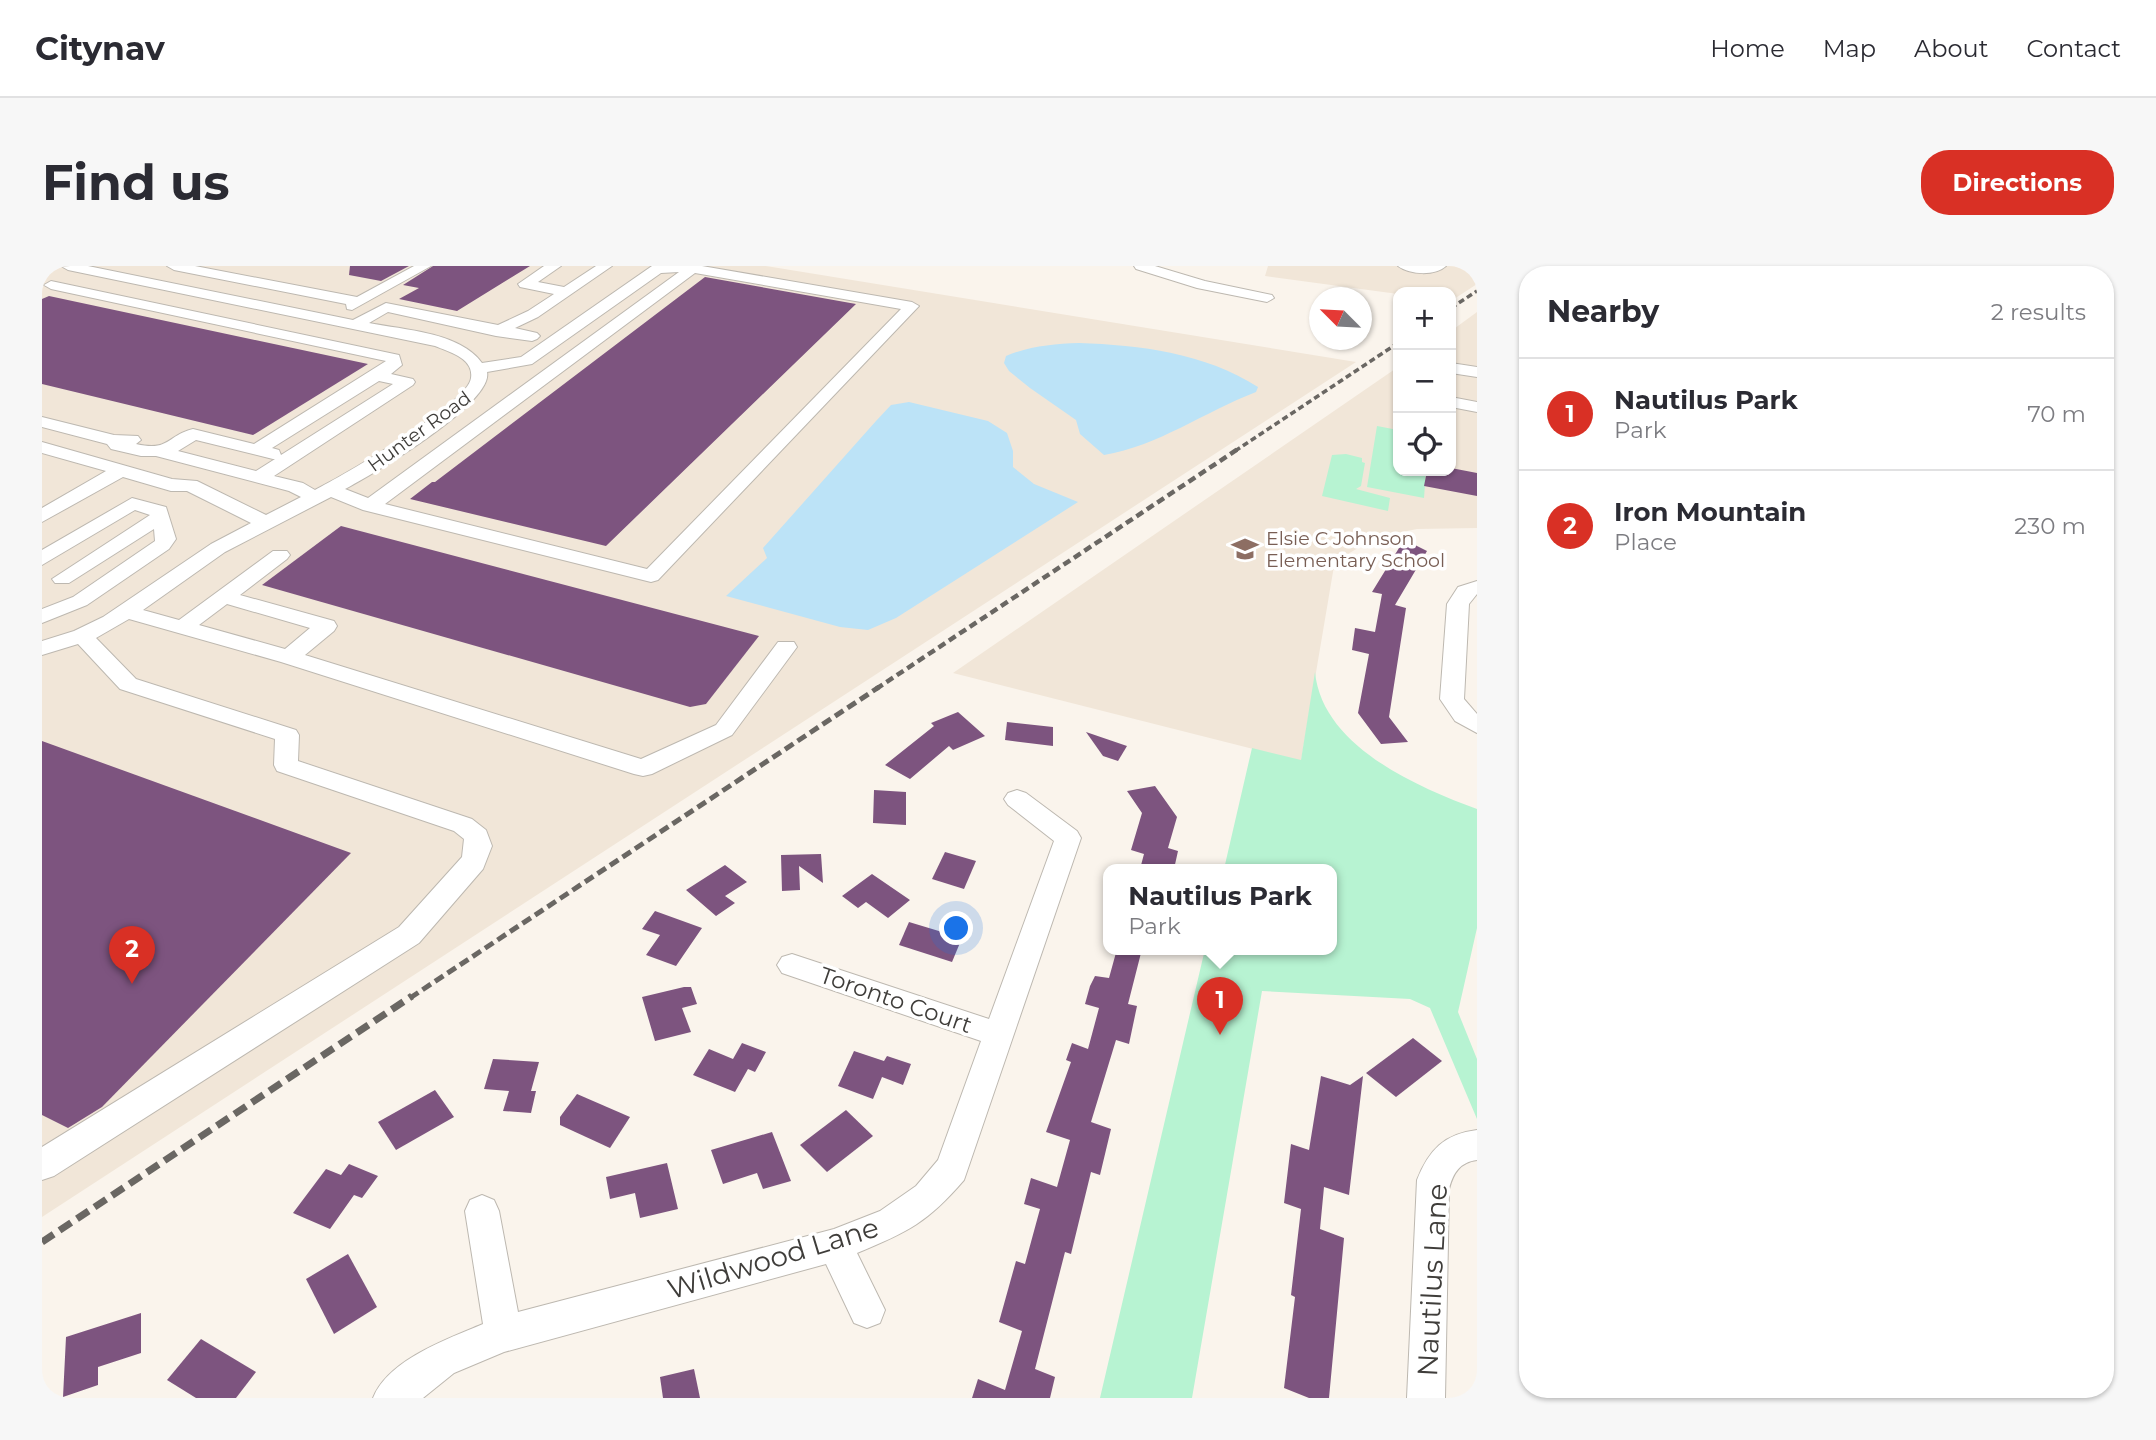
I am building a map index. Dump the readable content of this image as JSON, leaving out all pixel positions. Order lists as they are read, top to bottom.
{
  "streets": {
    "street": [
      "Hunter Road",
      "Toronto Court",
      "Wildwood Lane",
      "Nautilus Lane"
    ]
  },
  "crossings": [
    ["Toronto Court", "Wildwood Lane"]
  ],
  "places": {
    "school or university": ["Elsie C Johnson Elementary School"]
  },
  "north": "top left",
  "page": {
    "header": "Citynav",
    "nav": [
      "Home",
      "Map",
      "About",
      "Contact"
    ],
    "buttons": "Directions",
    "title": "Find us",
    "heading": ["Nearby", "2 results"],
    "map_buttons": ["+", "−"],
    "list": [
      {
        "mark": "1",
        "name": "Nautilus Park",
        "note": "Park",
        "value": "70 m"
      },
      {
        "mark": "2",
        "name": "Iron Mountain",
        "note": "Place",
        "value": "230 m"
      }
    ],
    "popup": ["Nautilus Park", "Park"],
    "pins": ["2", "1"]
  }
}
